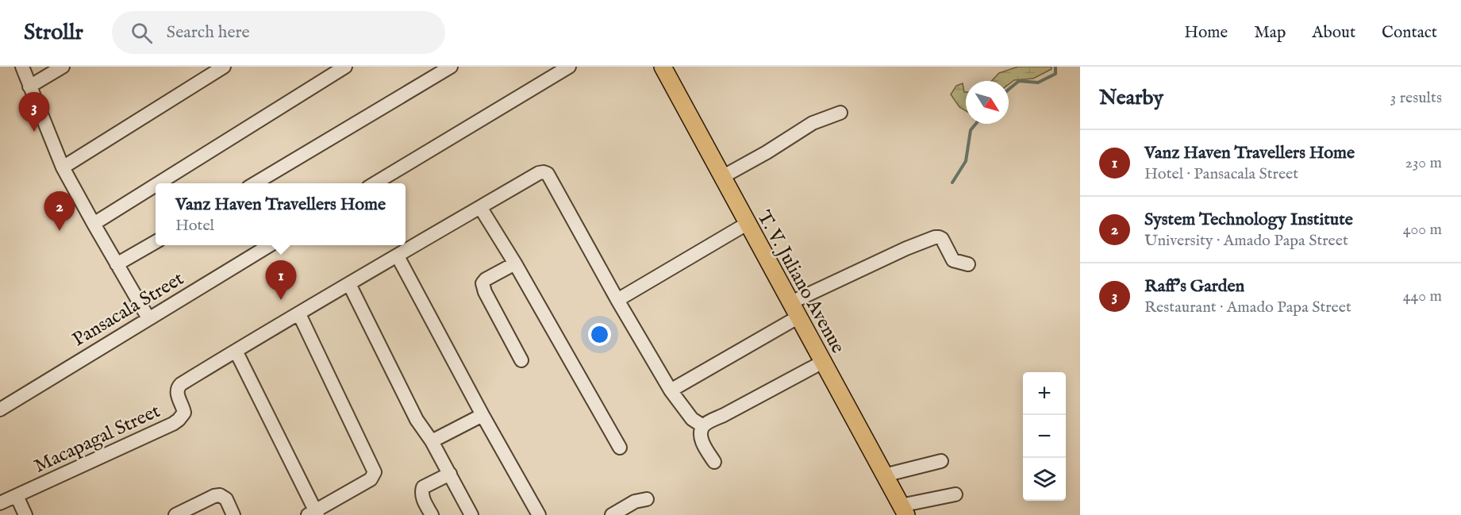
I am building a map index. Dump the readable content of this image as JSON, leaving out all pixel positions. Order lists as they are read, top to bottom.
{
  "streets": {
    "main road": ["T. V. Juliano Avenue"],
    "street": ["Pansacala Street", "Macapagal Street"]
  },
  "north": "bottom right",
  "page": {
    "header": "Strollr",
    "search": "Search here",
    "nav": [
      "Home",
      "Map",
      "About",
      "Contact"
    ],
    "heading": ["Nearby", "3 results"],
    "pins": ["3", "2", "1"],
    "list": [
      {
        "mark": "1",
        "name": "Vanz Haven Travellers Home",
        "note": "Hotel · Pansacala Street",
        "value": "230 m"
      },
      {
        "mark": "2",
        "name": "System Technology Institute",
        "note": "University · Amado Papa Street",
        "value": "400 m"
      },
      {
        "mark": "3",
        "name": "Raff's Garden",
        "note": "Restaurant · Amado Papa Street",
        "value": "440 m"
      }
    ],
    "popup": ["Vanz Haven Travellers Home", "Hotel"],
    "map_buttons": ["+", "−"]
  }
}
